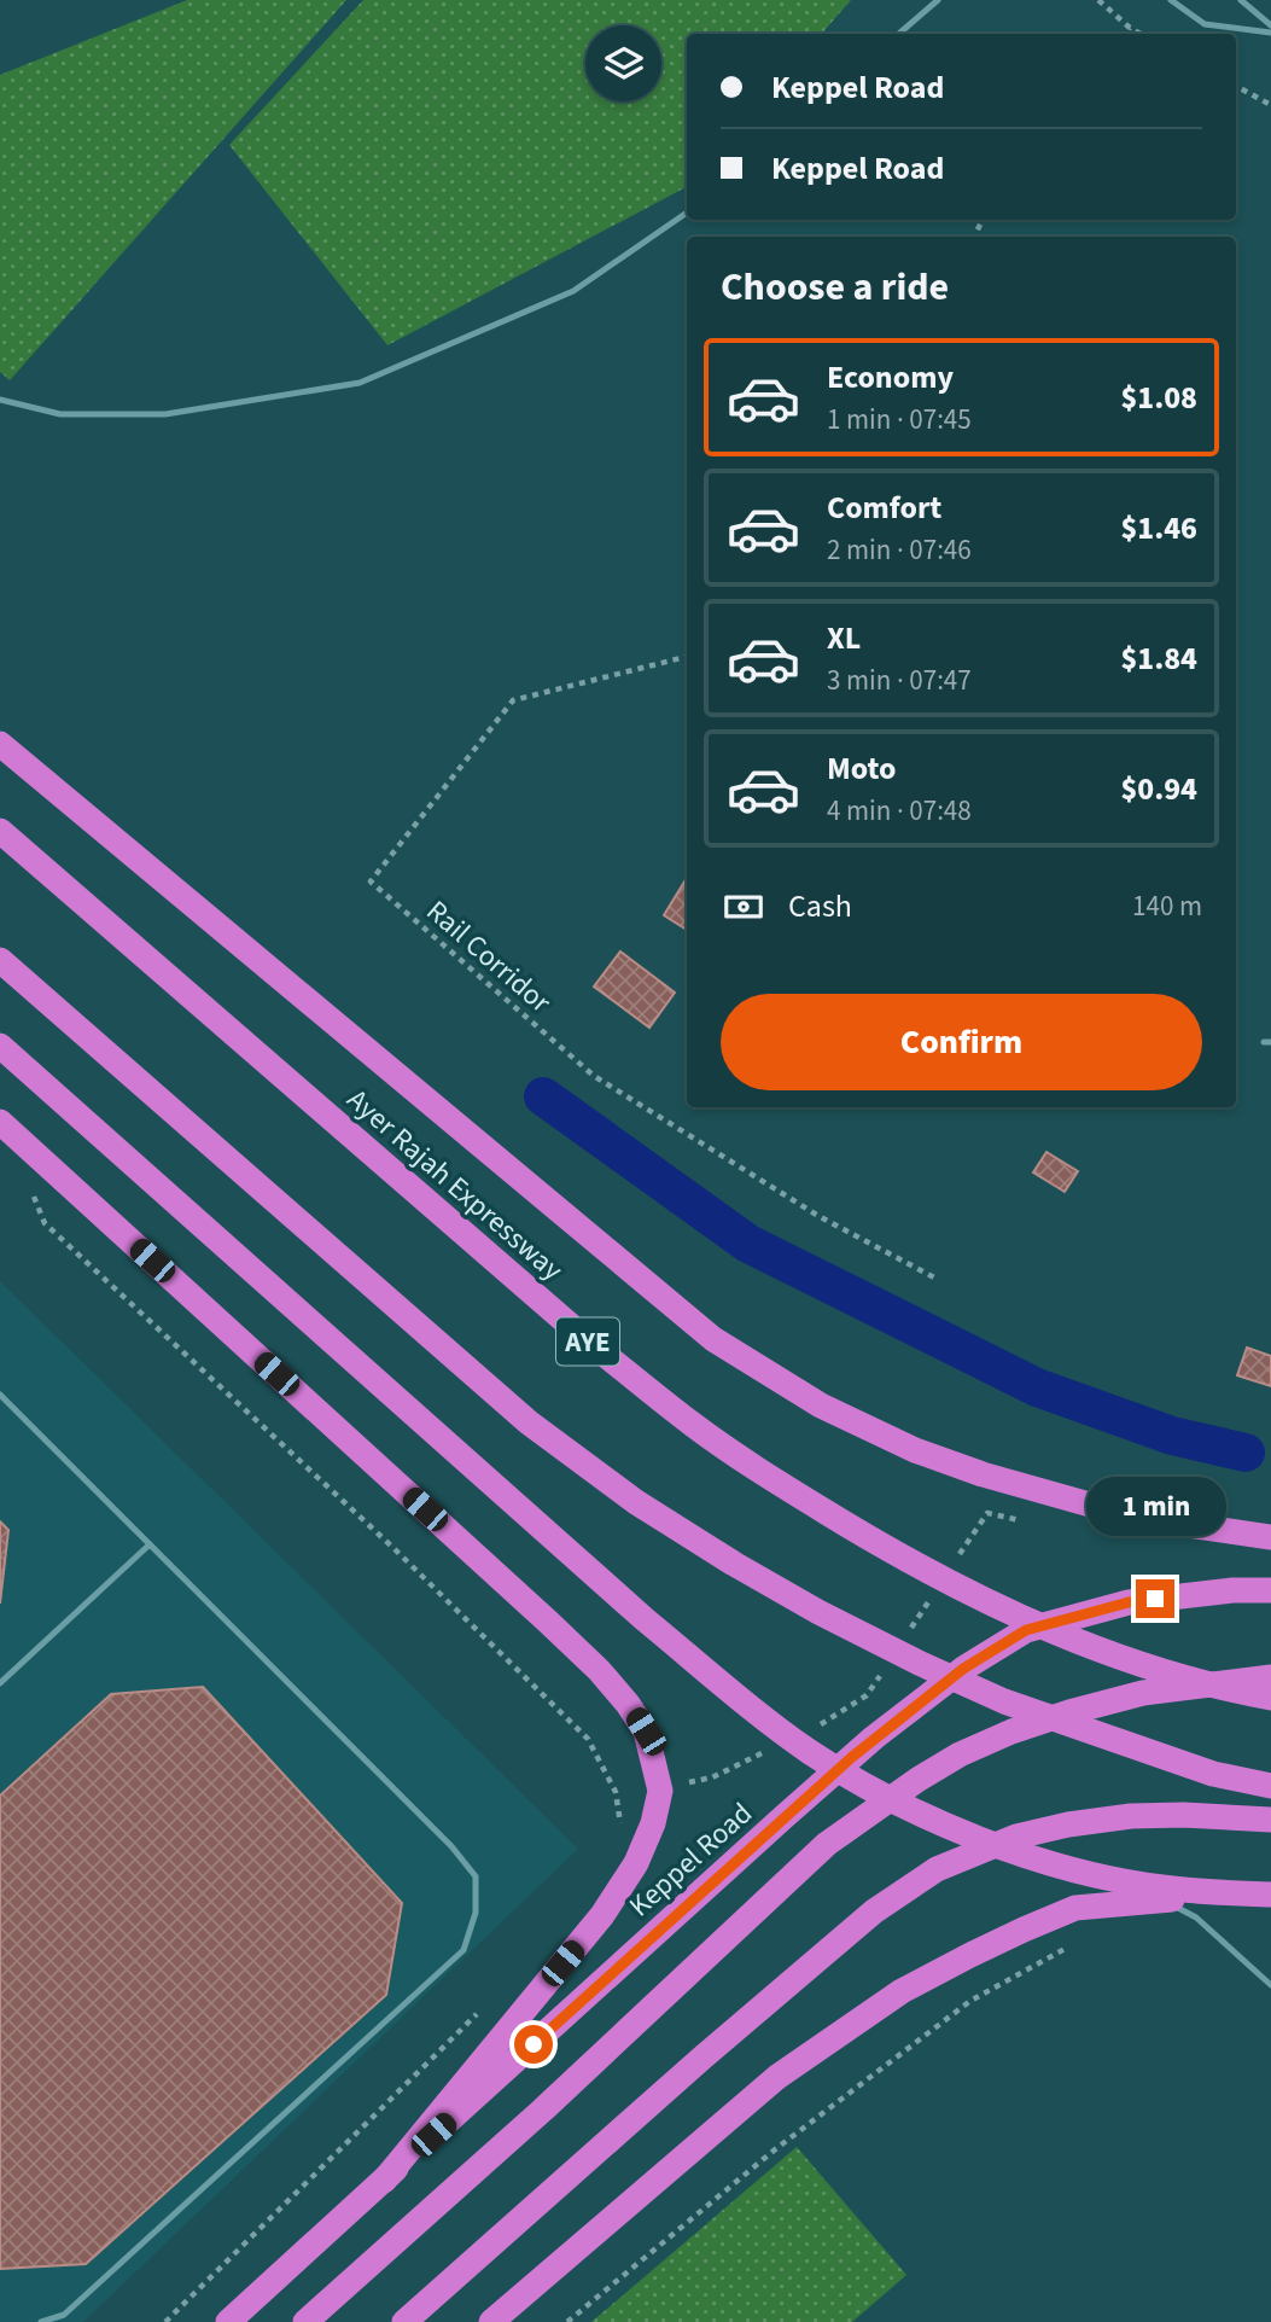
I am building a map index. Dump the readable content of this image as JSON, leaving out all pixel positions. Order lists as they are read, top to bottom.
{
  "streets": {
    "highway": ["Ayer Rajah Expressway", "AYE", "Keppel Road"],
    "path": ["Rail Corridor"]
  },
  "page": {
    "banner": ["Keppel Road", "Keppel Road"],
    "heading": "Choose a ride",
    "list": [
      {
        "name": "Economy",
        "note": "1 min · 07:45",
        "value": "$1.08"
      },
      {
        "name": "Comfort",
        "note": "2 min · 07:46",
        "value": "$1.46"
      },
      {
        "name": "XL",
        "note": "3 min · 07:47",
        "value": "$1.84"
      },
      {
        "name": "Moto",
        "note": "4 min · 07:48",
        "value": "$0.94"
      }
    ],
    "pay": ["Cash", "140 m"],
    "buttons": "Confirm",
    "bubble": "1 min"
  }
}
